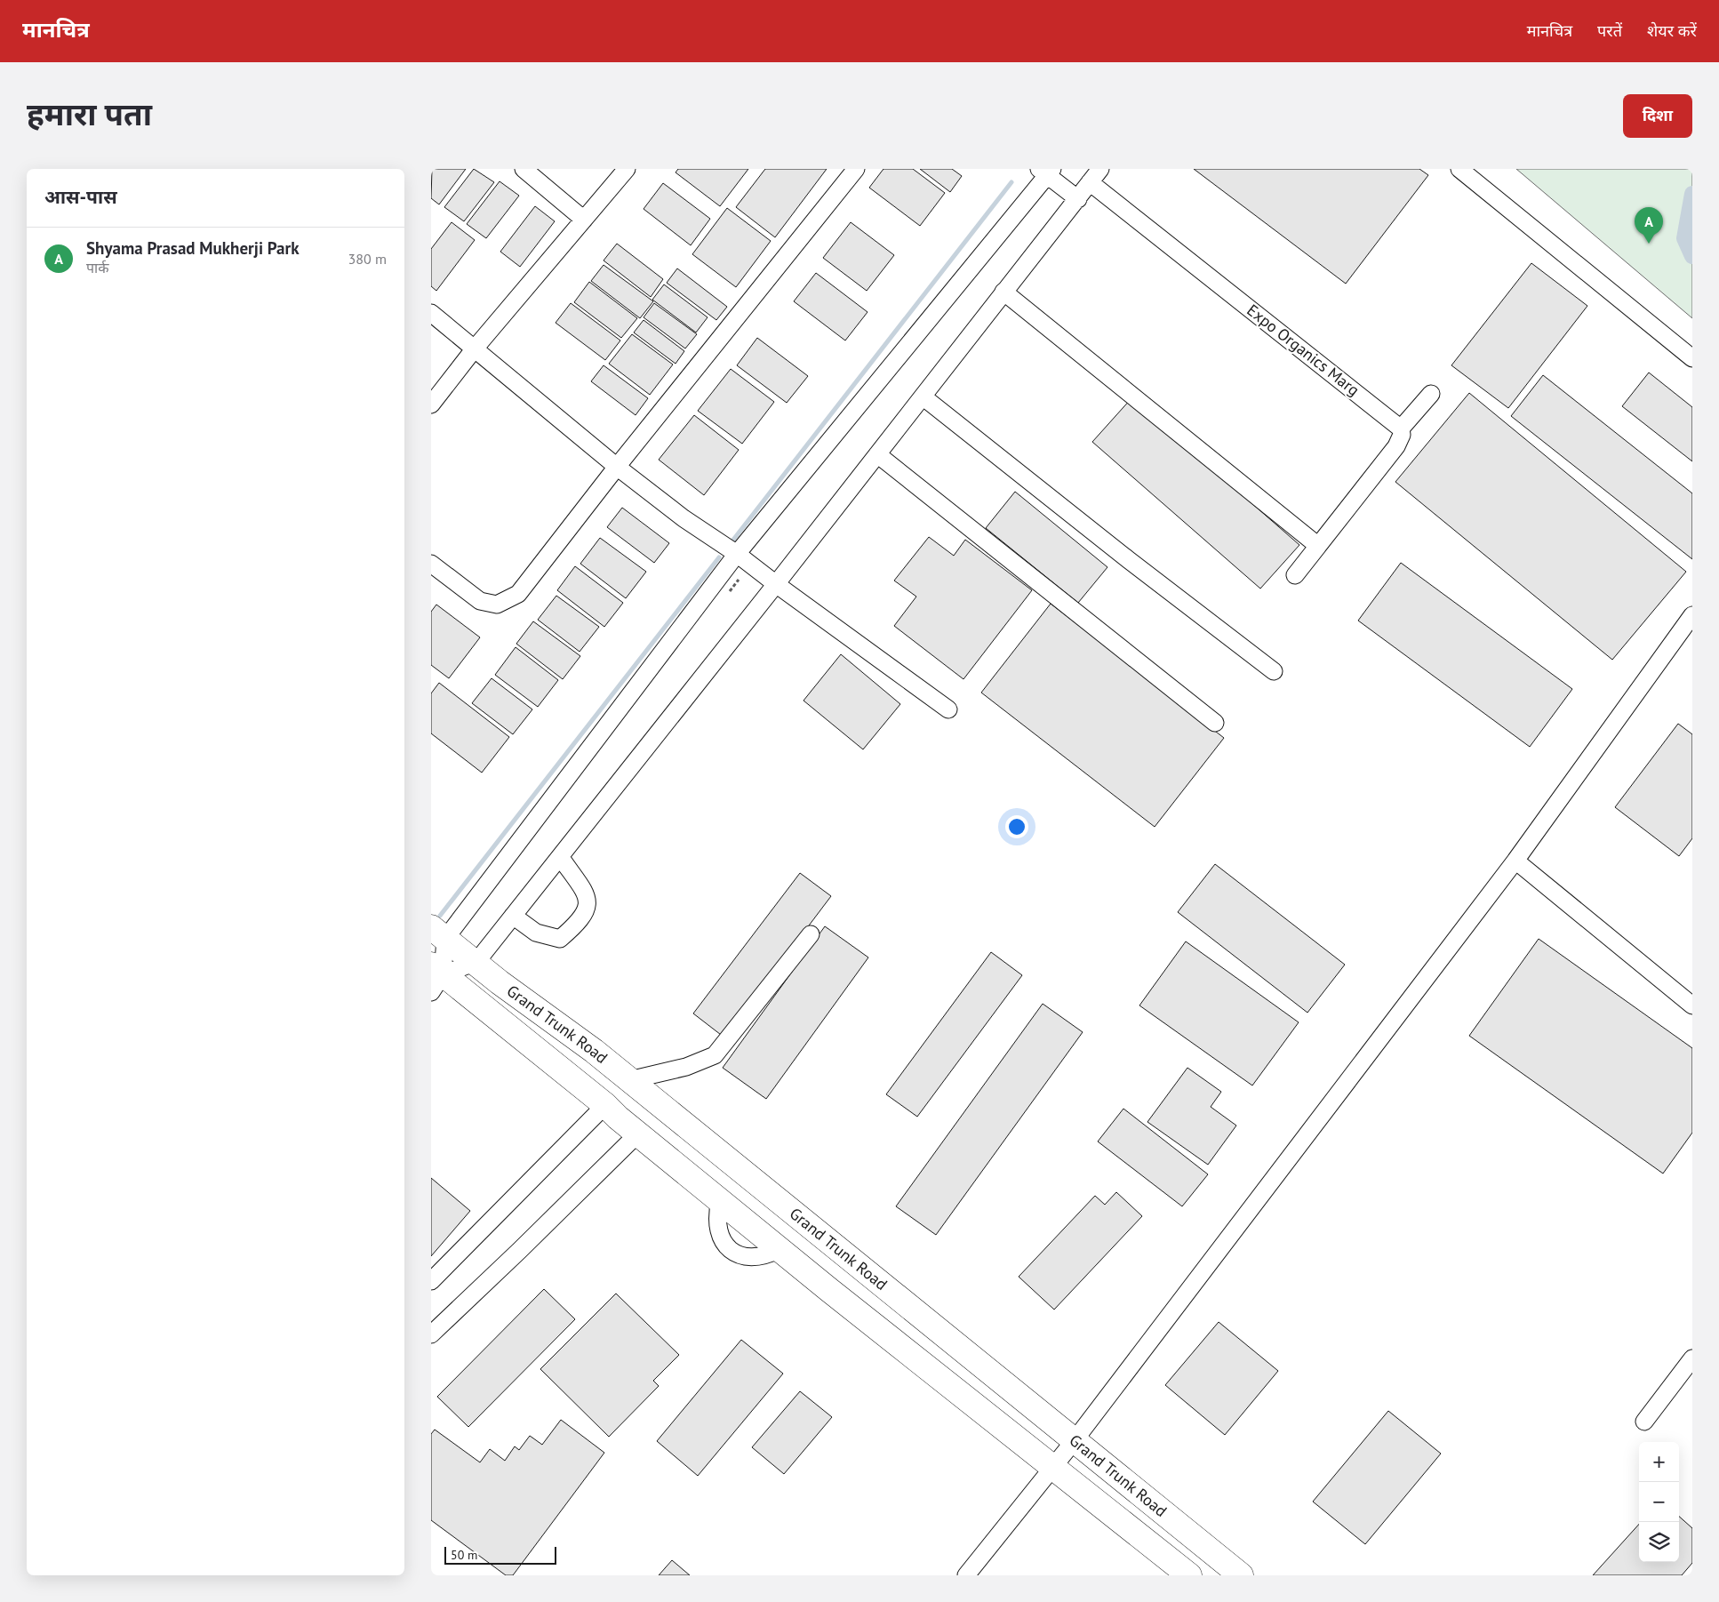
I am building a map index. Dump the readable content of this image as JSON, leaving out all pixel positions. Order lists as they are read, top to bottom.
{
  "streets": {
    "highway": ["Grand Trunk Road"],
    "street": ["Expo Organics Marg"]
  },
  "scale_bar": "50 m",
  "page": {
    "header": "मानचित्र",
    "nav": ["मानचित्र", "परतें", "शेयर करें"],
    "title": "हमारा पता",
    "buttons": "दिशा",
    "heading": "आस-पास",
    "pins": "A",
    "list": [
      {
        "mark": "A",
        "name": "Shyama Prasad Mukherji Park",
        "note": "पार्क",
        "value": "380 m"
      }
    ],
    "map_buttons": ["+", "−"],
    "scale": "50 m"
  }
}
